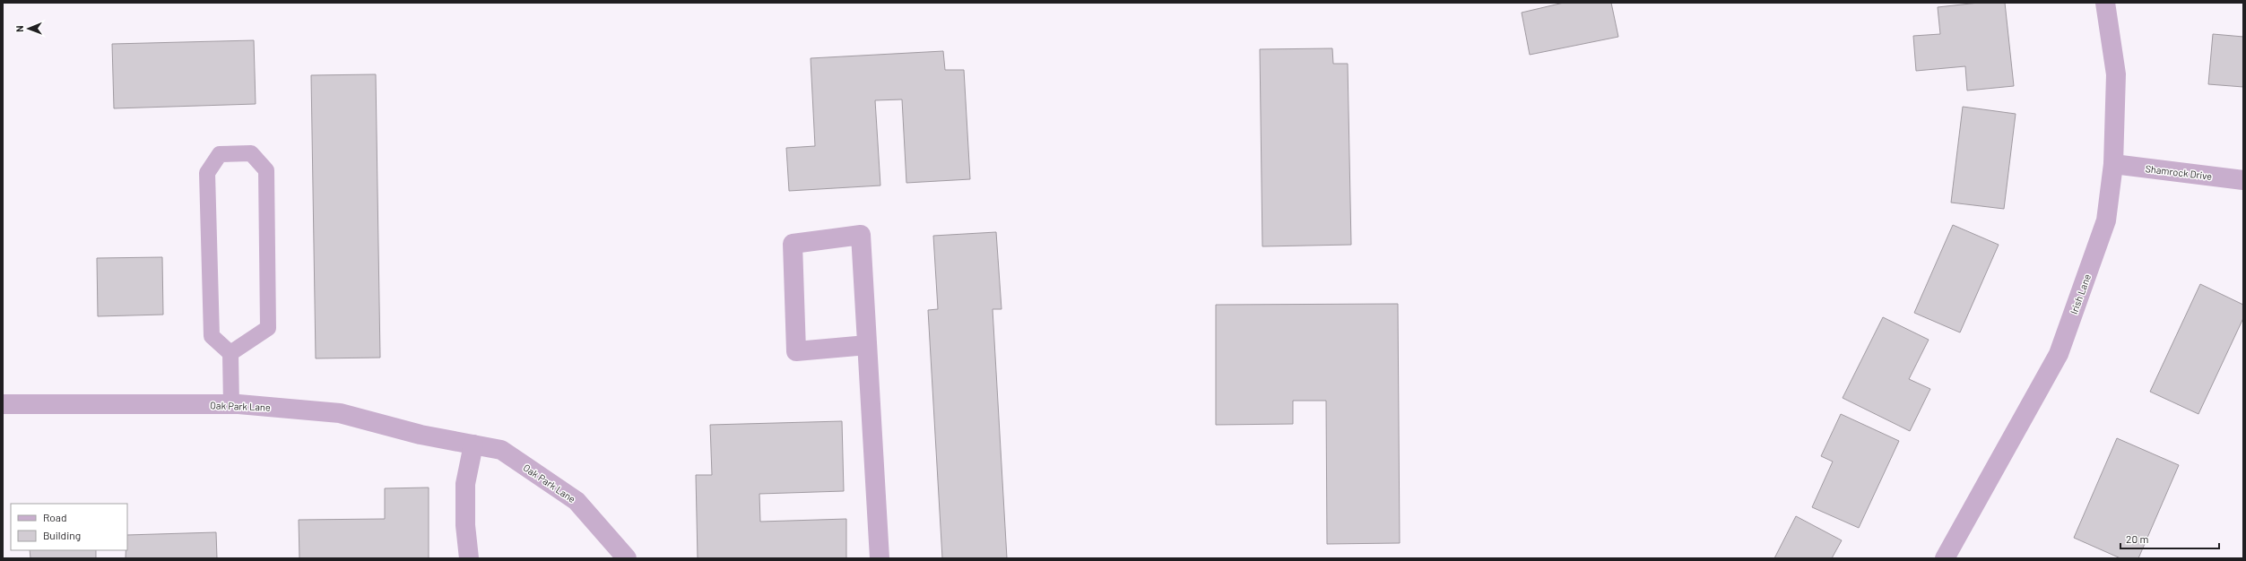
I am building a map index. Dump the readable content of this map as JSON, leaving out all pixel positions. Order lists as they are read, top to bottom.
{
  "streets": {
    "street": ["Shamrock Drive", "Irish Lane", "Oak Park Lane"]
  },
  "crossings": [
    ["Shamrock Drive", "Irish Lane"]
  ],
  "legend": ["Road", "Building"],
  "scale_bar": "20 m",
  "north": "left"
}
